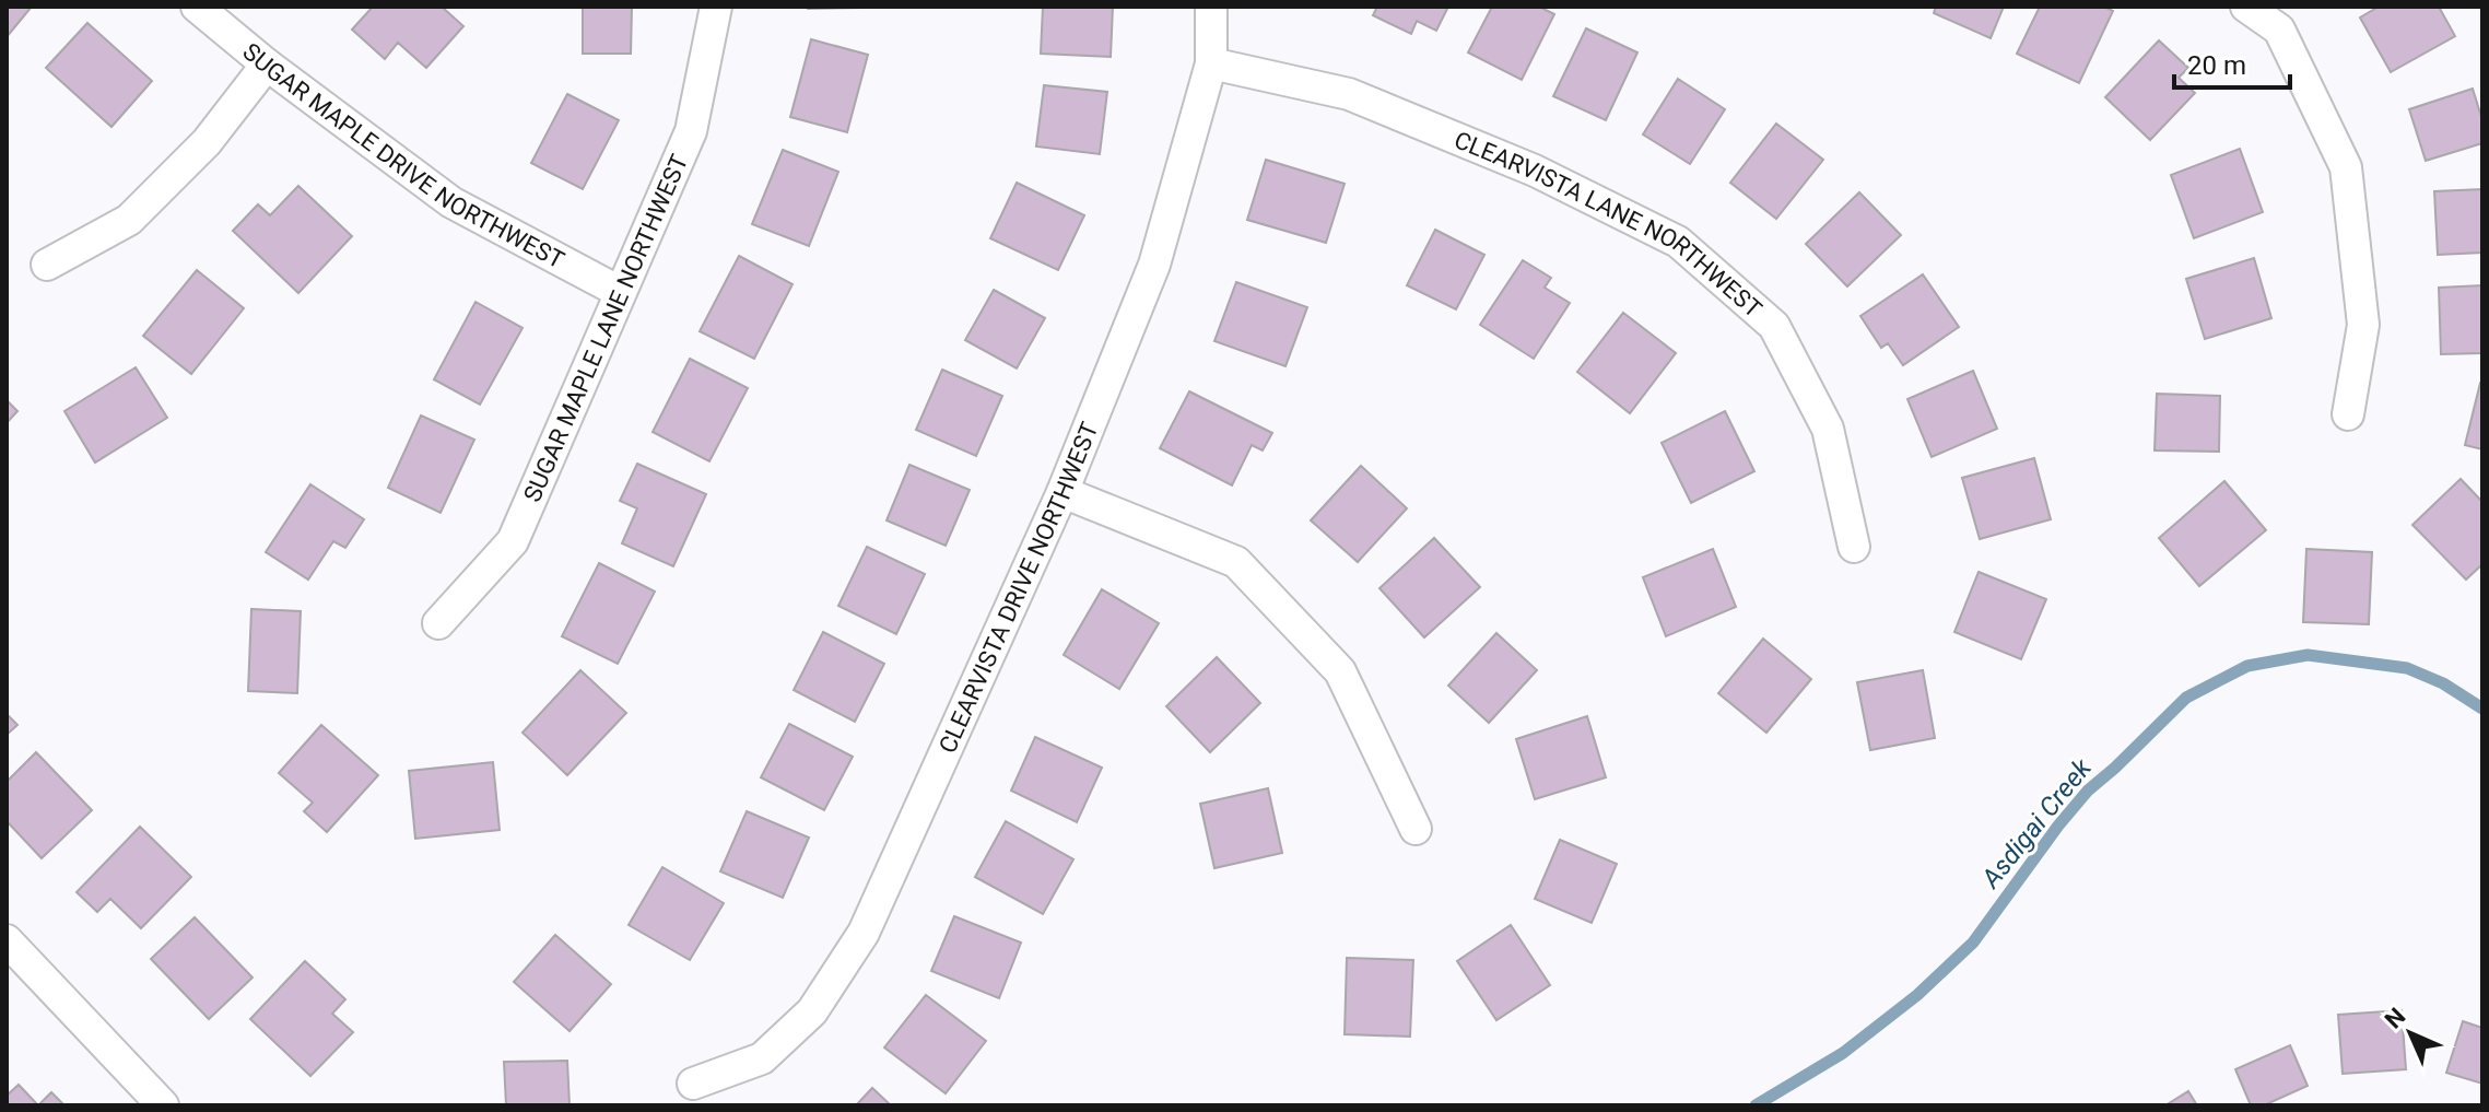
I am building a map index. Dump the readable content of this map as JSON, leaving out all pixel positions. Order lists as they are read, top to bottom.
{
  "streets": {
    "street": [
      "SUGAR MAPLE DRIVE NORTHWEST",
      "CLEARVISTA LANE NORTHWEST",
      "SUGAR MAPLE LANE NORTHWEST",
      "CLEARVISTA DRIVE NORTHWEST"
    ]
  },
  "crossings": [
    ["SUGAR MAPLE DRIVE NORTHWEST", "SUGAR MAPLE LANE NORTHWEST"],
    ["CLEARVISTA LANE NORTHWEST", "CLEARVISTA DRIVE NORTHWEST"]
  ],
  "water": ["Asdigai Creek"],
  "scale_bar": "20 m",
  "north": "top left"
}
